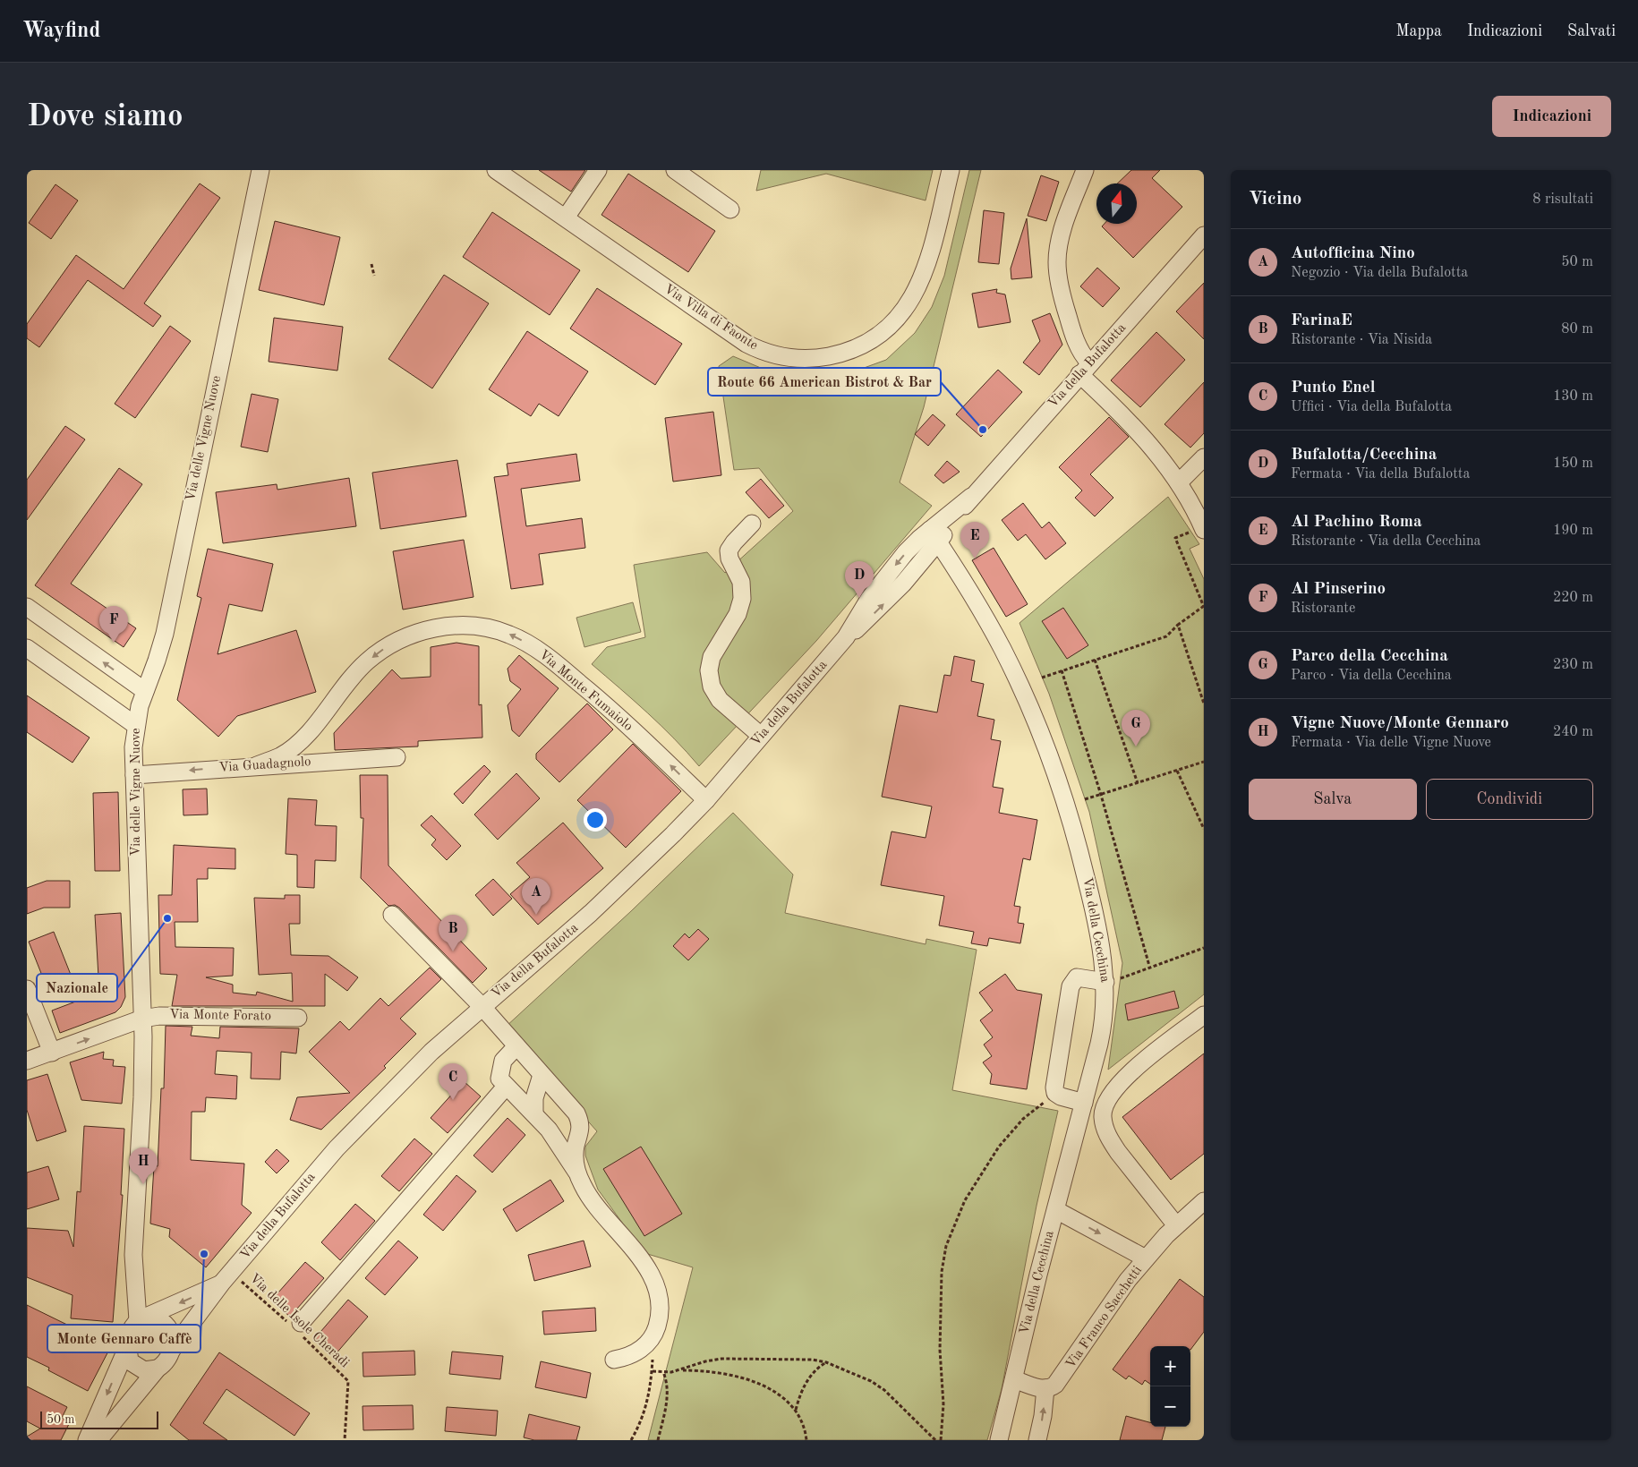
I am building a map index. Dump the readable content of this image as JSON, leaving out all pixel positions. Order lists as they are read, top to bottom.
{
  "streets": {
    "street": [
      "Via Villa di Faonte",
      "Via della Bufalotta",
      "Via delle Vigne Nuove",
      "Via Monte Fumaiolo",
      "Via Guadagnolo",
      "Via della Cecchina",
      "Via Monte Forato",
      "Via Franco Sacchetti"
    ],
    "path": ["Via delle Isole Cheradi"]
  },
  "crossings": [
    ["Via della Bufalotta", "Via delle Vigne Nuove"],
    ["Via della Bufalotta", "Via Monte Fumaiolo"],
    ["Via della Bufalotta", "Via della Cecchina"],
    ["Via della Bufalotta", "Via delle Isole Cheradi"],
    ["Via delle Vigne Nuove", "Via Guadagnolo"],
    ["Via delle Vigne Nuove", "Via Monte Forato"],
    ["Via Monte Fumaiolo", "Via Guadagnolo"]
  ],
  "one_way": ["Via Guadagnolo"],
  "places": ["Route 66 American Bistrot & Bar", "Nazionale", "Monte Gennaro Caffè"],
  "scale_bar": "50 m",
  "north": "top",
  "page": {
    "header": "Wayfind",
    "nav": ["Mappa", "Indicazioni", "Salvati"],
    "buttons": [
      "Indicazioni",
      ["Salva", "Condividi"]
    ],
    "title": "Dove siamo",
    "heading": ["Vicino", "8 risultati"],
    "list": [
      {
        "mark": "A",
        "name": "Autofficina Nino",
        "note": "Negozio · Via della Bufalotta",
        "value": "50 m"
      },
      {
        "mark": "B",
        "name": "FarinaE",
        "note": "Ristorante · Via Nisida",
        "value": "80 m"
      },
      {
        "mark": "C",
        "name": "Punto Enel",
        "note": "Uffici · Via della Bufalotta",
        "value": "130 m"
      },
      {
        "mark": "D",
        "name": "Bufalotta/Cecchina",
        "note": "Fermata · Via della Bufalotta",
        "value": "150 m"
      },
      {
        "mark": "E",
        "name": "Al Pachino Roma",
        "note": "Ristorante · Via della Cecchina",
        "value": "190 m"
      },
      {
        "mark": "F",
        "name": "Al Pinserino",
        "note": "Ristorante",
        "value": "220 m"
      },
      {
        "mark": "G",
        "name": "Parco della Cecchina",
        "note": "Parco · Via della Cecchina",
        "value": "230 m"
      },
      {
        "mark": "H",
        "name": "Vigne Nuove/Monte Gennaro",
        "note": "Fermata · Via delle Vigne Nuove",
        "value": "240 m"
      }
    ],
    "pins": [
      "E",
      "D",
      "F",
      "G",
      "A",
      "B",
      "C",
      "H"
    ],
    "map_buttons": ["+", "−"],
    "scale": "50 m"
  }
}
